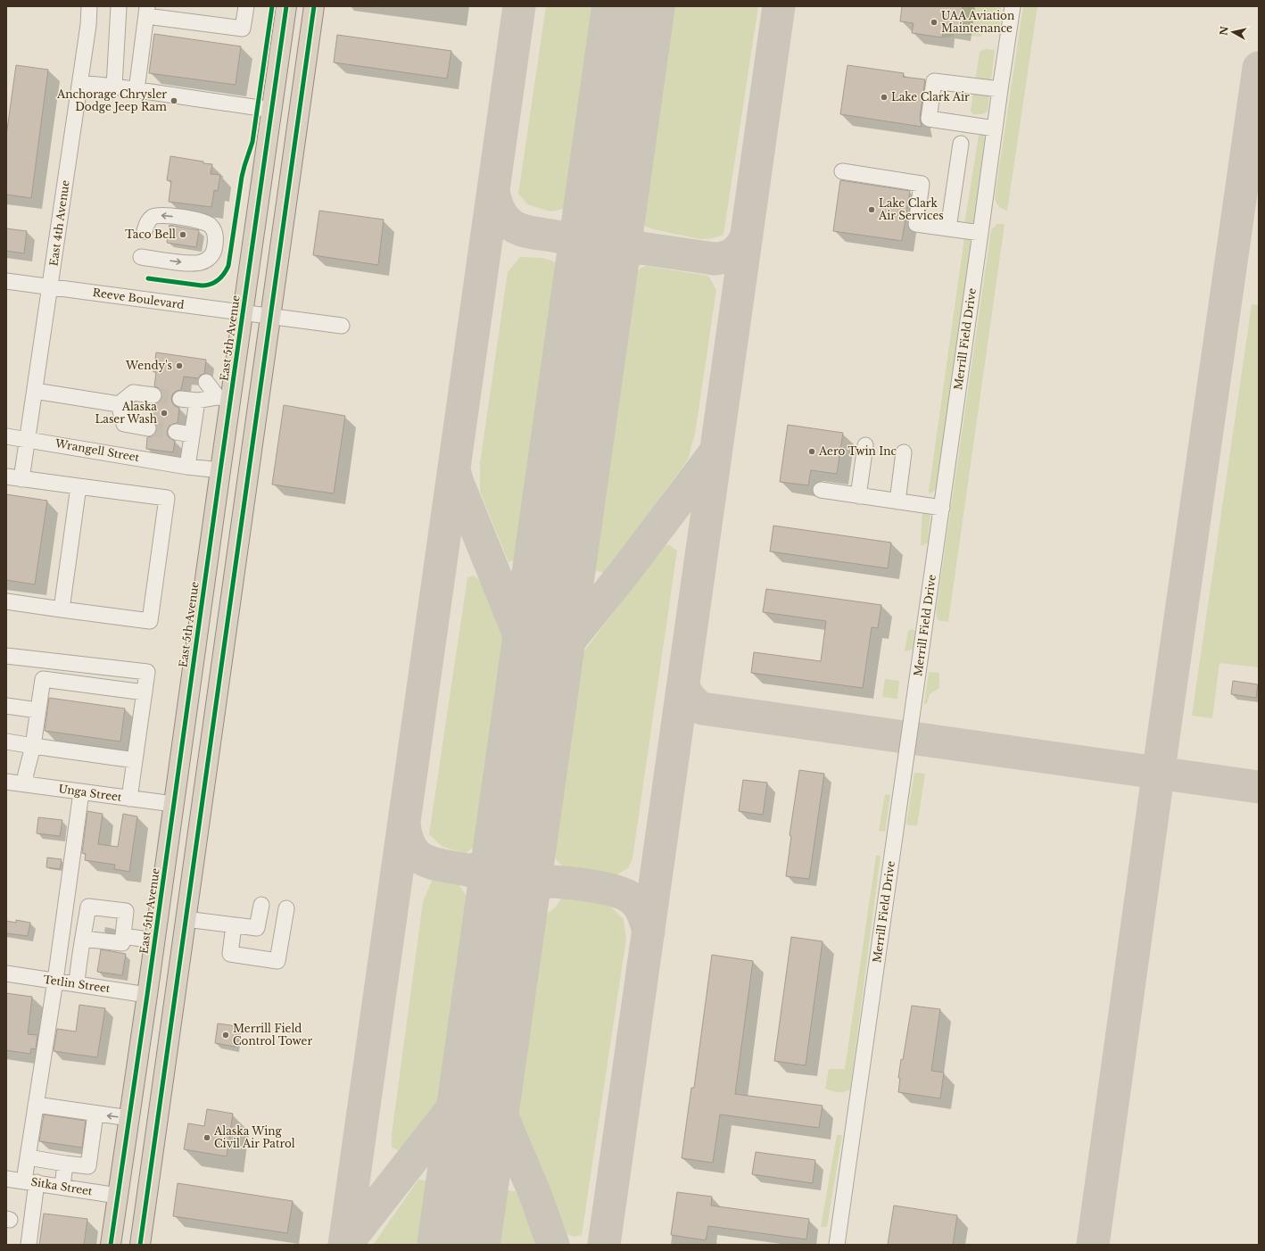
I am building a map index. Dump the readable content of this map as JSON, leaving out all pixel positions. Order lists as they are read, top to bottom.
{
  "streets": {
    "highway": ["East 5th Avenue"],
    "street": [
      "East 4th Avenue",
      "Reeve Boulevard",
      "Merrill Field Drive",
      "Wrangell Street",
      "Unga Street",
      "Tetlin Street",
      "Sitka Street"
    ]
  },
  "crossings": [
    ["East 4th Avenue", "Reeve Boulevard"],
    ["East 4th Avenue", "Wrangell Street"],
    ["Reeve Boulevard", "East 5th Avenue"],
    ["East 5th Avenue", "Wrangell Street"],
    ["East 5th Avenue", "Unga Street"],
    ["East 5th Avenue", "Tetlin Street"],
    ["East 5th Avenue", "Sitka Street"]
  ],
  "places": [
    "UAA Aviation Maintenance",
    "Lake Clark Air",
    "Anchorage Chrysler Dodge Jeep Ram",
    "Lake Clark Air Services",
    "Taco Bell",
    "Wendy's",
    "Alaska Laser Wash",
    "Aero Twin Inc",
    "Merrill Field Control Tower",
    "Alaska Wing Civil Air Patrol"
  ],
  "north": "left"
}
